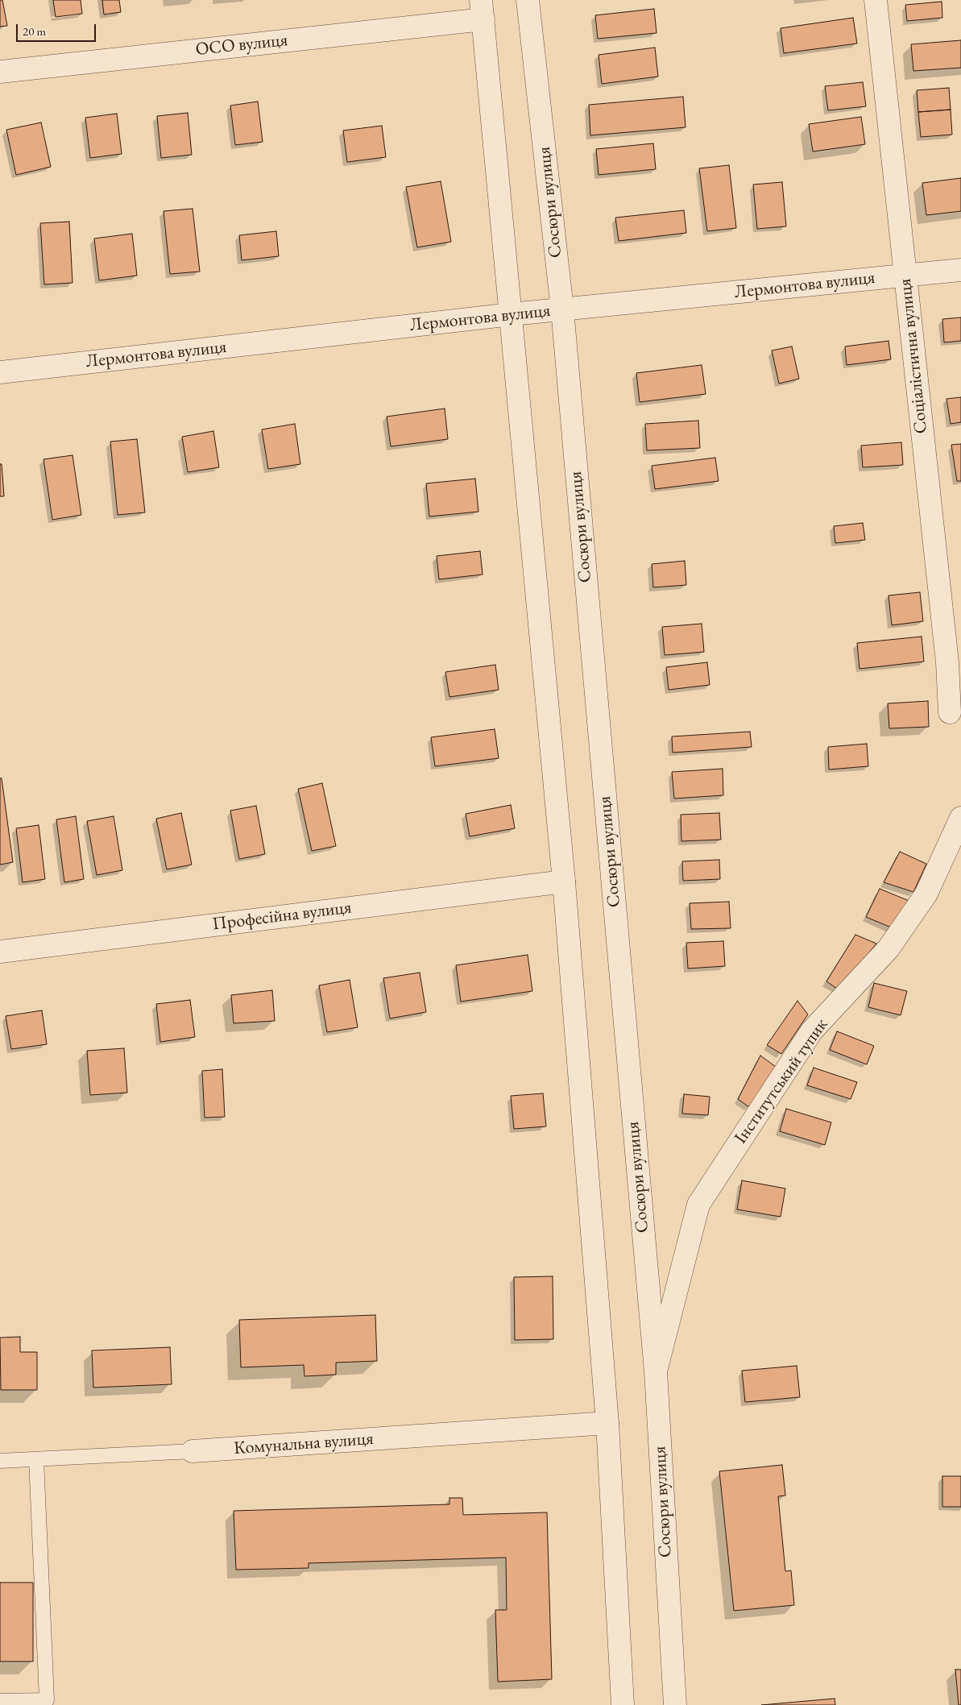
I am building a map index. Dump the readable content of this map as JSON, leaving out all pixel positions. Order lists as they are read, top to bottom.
{
  "streets": {
    "street": [
      "ОСО вулиця",
      "Сосюри вулиця",
      "Лермонтова вулиця",
      "Соціалістична вулиця",
      "Професійна вулиця",
      "Інститутський тупик",
      "Комунальна вулиця"
    ]
  },
  "crossings": [
    ["Сосюри вулиця", "Лермонтова вулиця"],
    ["Сосюри вулиця", "Інститутський тупик"],
    ["Лермонтова вулиця", "Соціалістична вулиця"]
  ],
  "scale_bar": "20 m"
}
